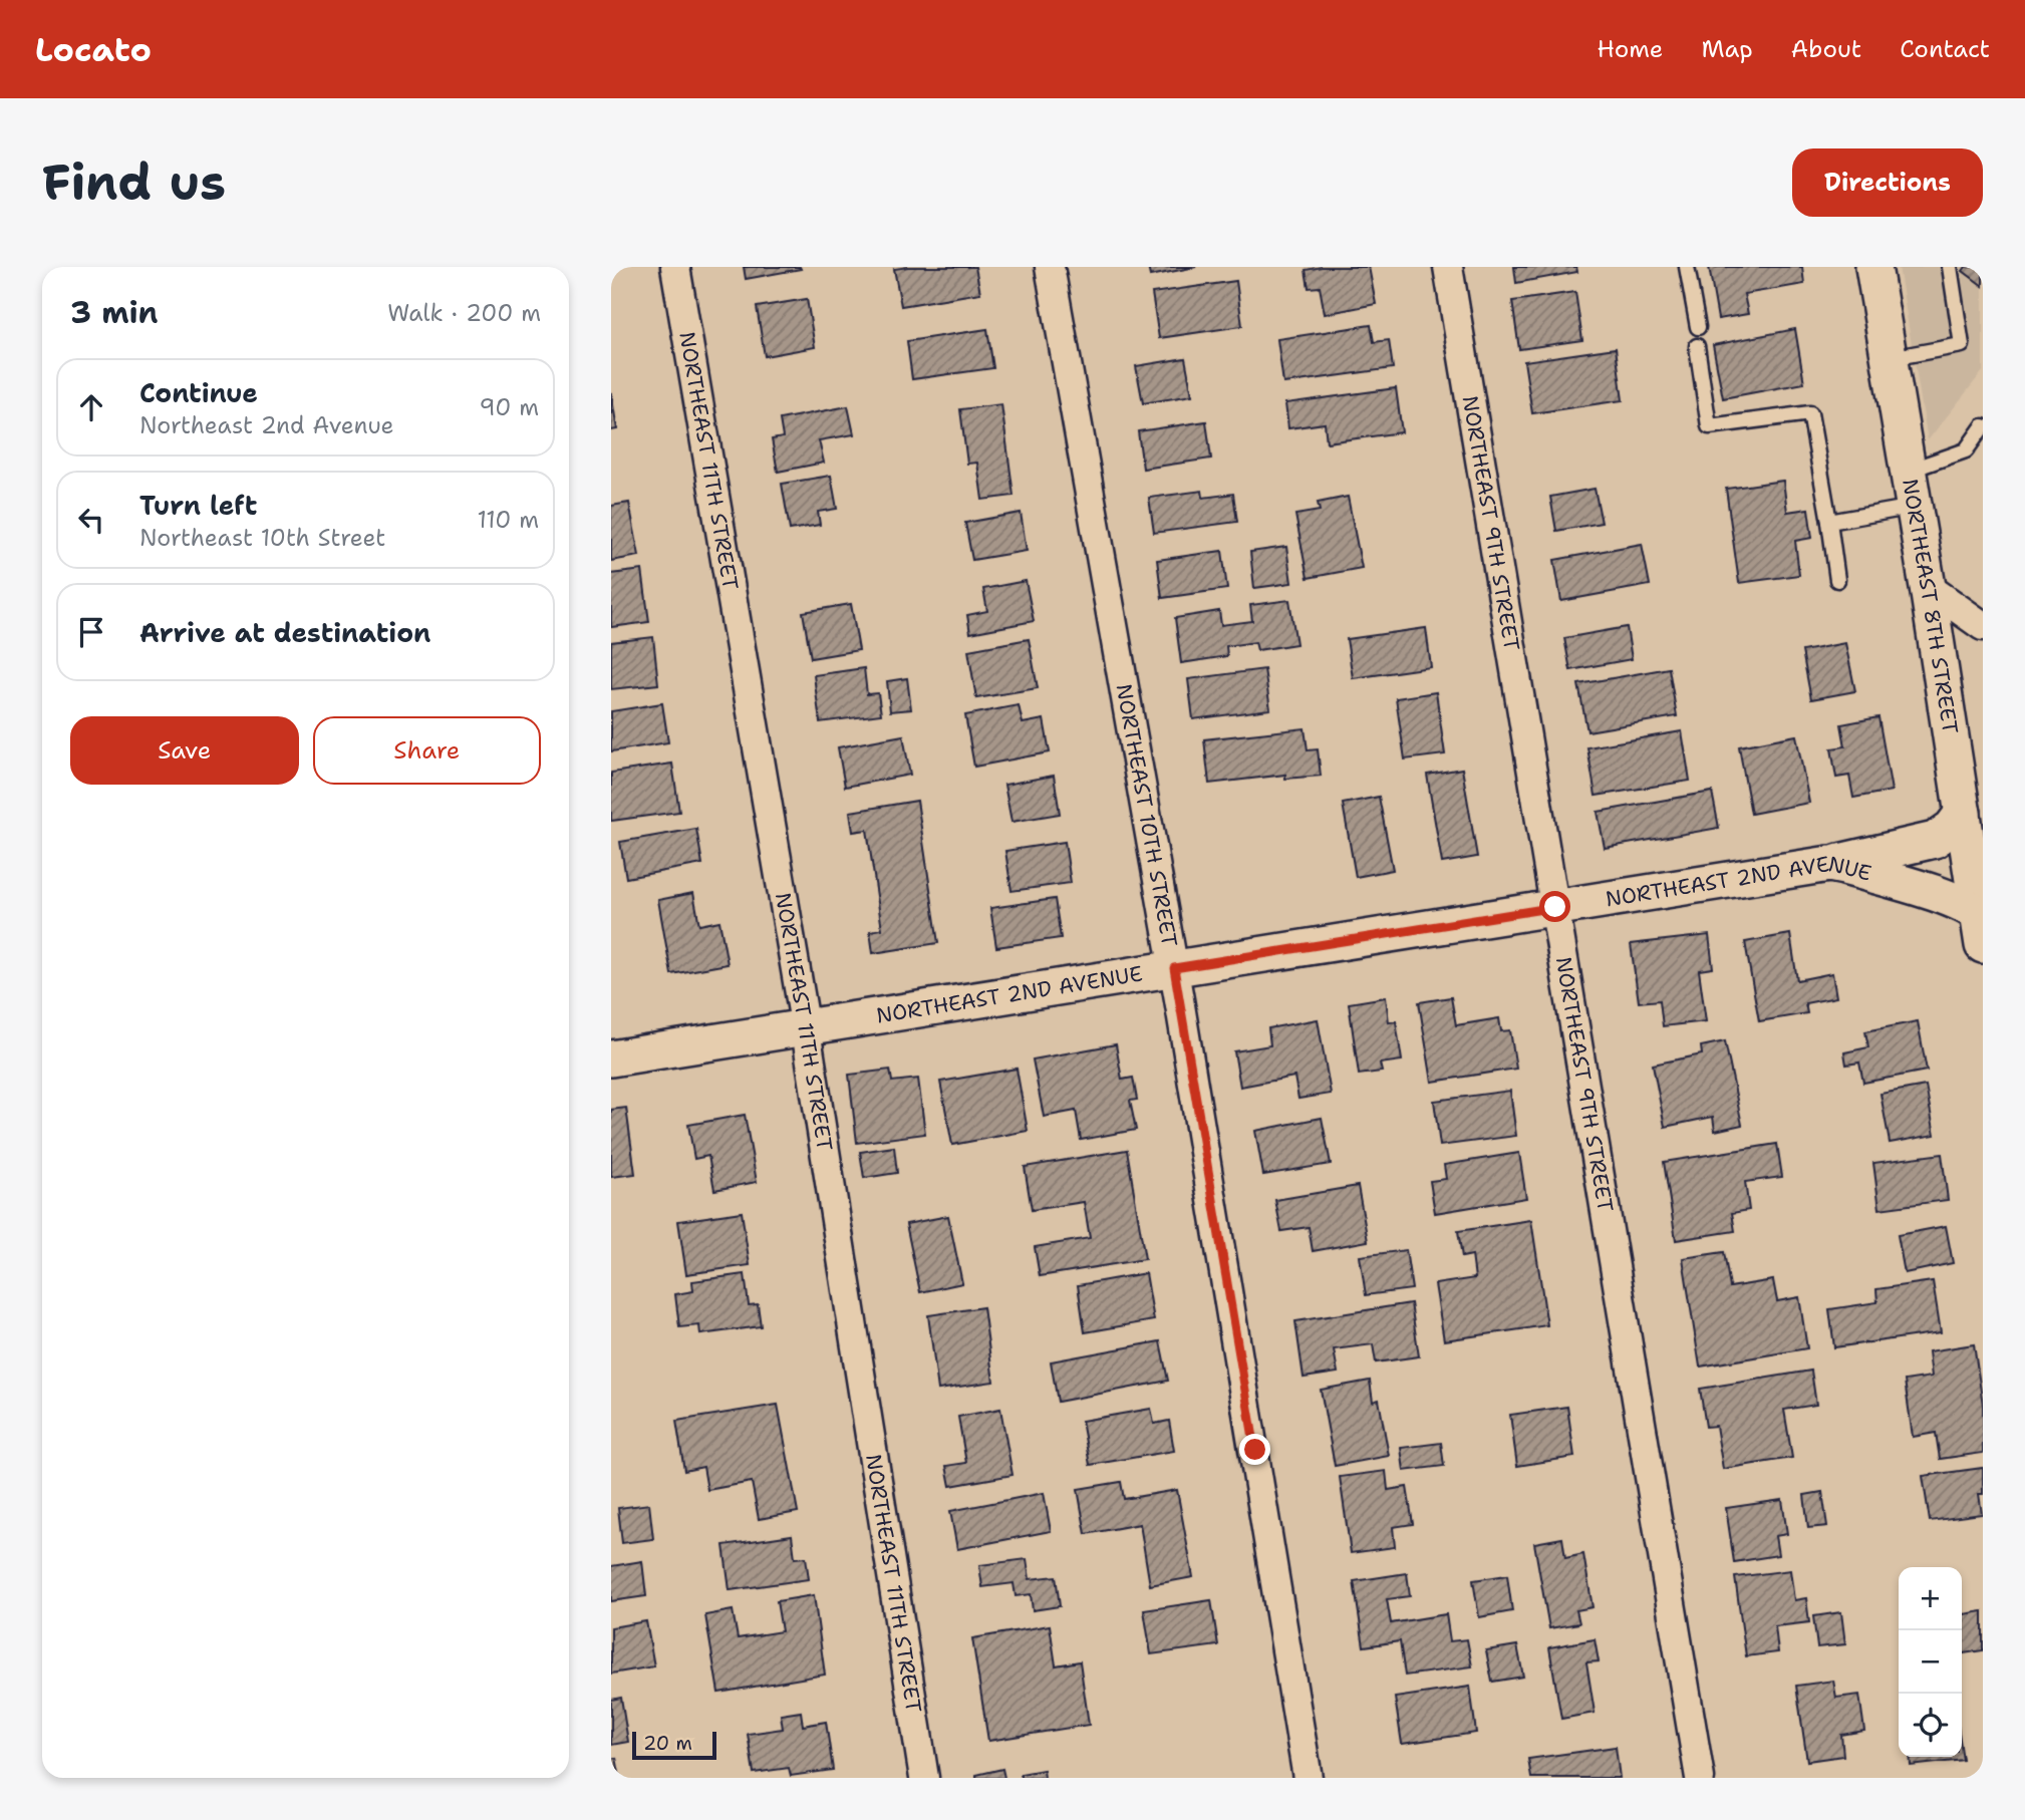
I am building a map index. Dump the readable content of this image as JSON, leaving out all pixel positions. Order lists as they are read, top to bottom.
{
  "streets": {
    "street": [
      "NORTHEAST 11TH STREET",
      "NORTHEAST 9TH STREET",
      "NORTHEAST 8TH STREET",
      "NORTHEAST 10TH STREET",
      "NORTHEAST 2ND AVENUE"
    ]
  },
  "crossings": [
    ["NORTHEAST 11TH STREET", "NORTHEAST 2ND AVENUE"],
    ["NORTHEAST 9TH STREET", "NORTHEAST 2ND AVENUE"],
    ["NORTHEAST 8TH STREET", "NORTHEAST 2ND AVENUE"],
    ["NORTHEAST 10TH STREET", "NORTHEAST 2ND AVENUE"]
  ],
  "scale_bar": "20 m",
  "page": {
    "header": "Locato",
    "nav": [
      "Home",
      "Map",
      "About",
      "Contact"
    ],
    "buttons": [
      "Directions",
      ["Save", "Share"]
    ],
    "title": "Find us",
    "heading": ["3 min", "Walk · 200 m"],
    "list": [
      ["Continue", "Northeast 2nd Avenue", "90 m"],
      ["Turn left", "Northeast 10th Street", "110 m"],
      "Arrive at destination"
    ],
    "map_buttons": ["+", "−"],
    "scale": "20 m"
  }
}
